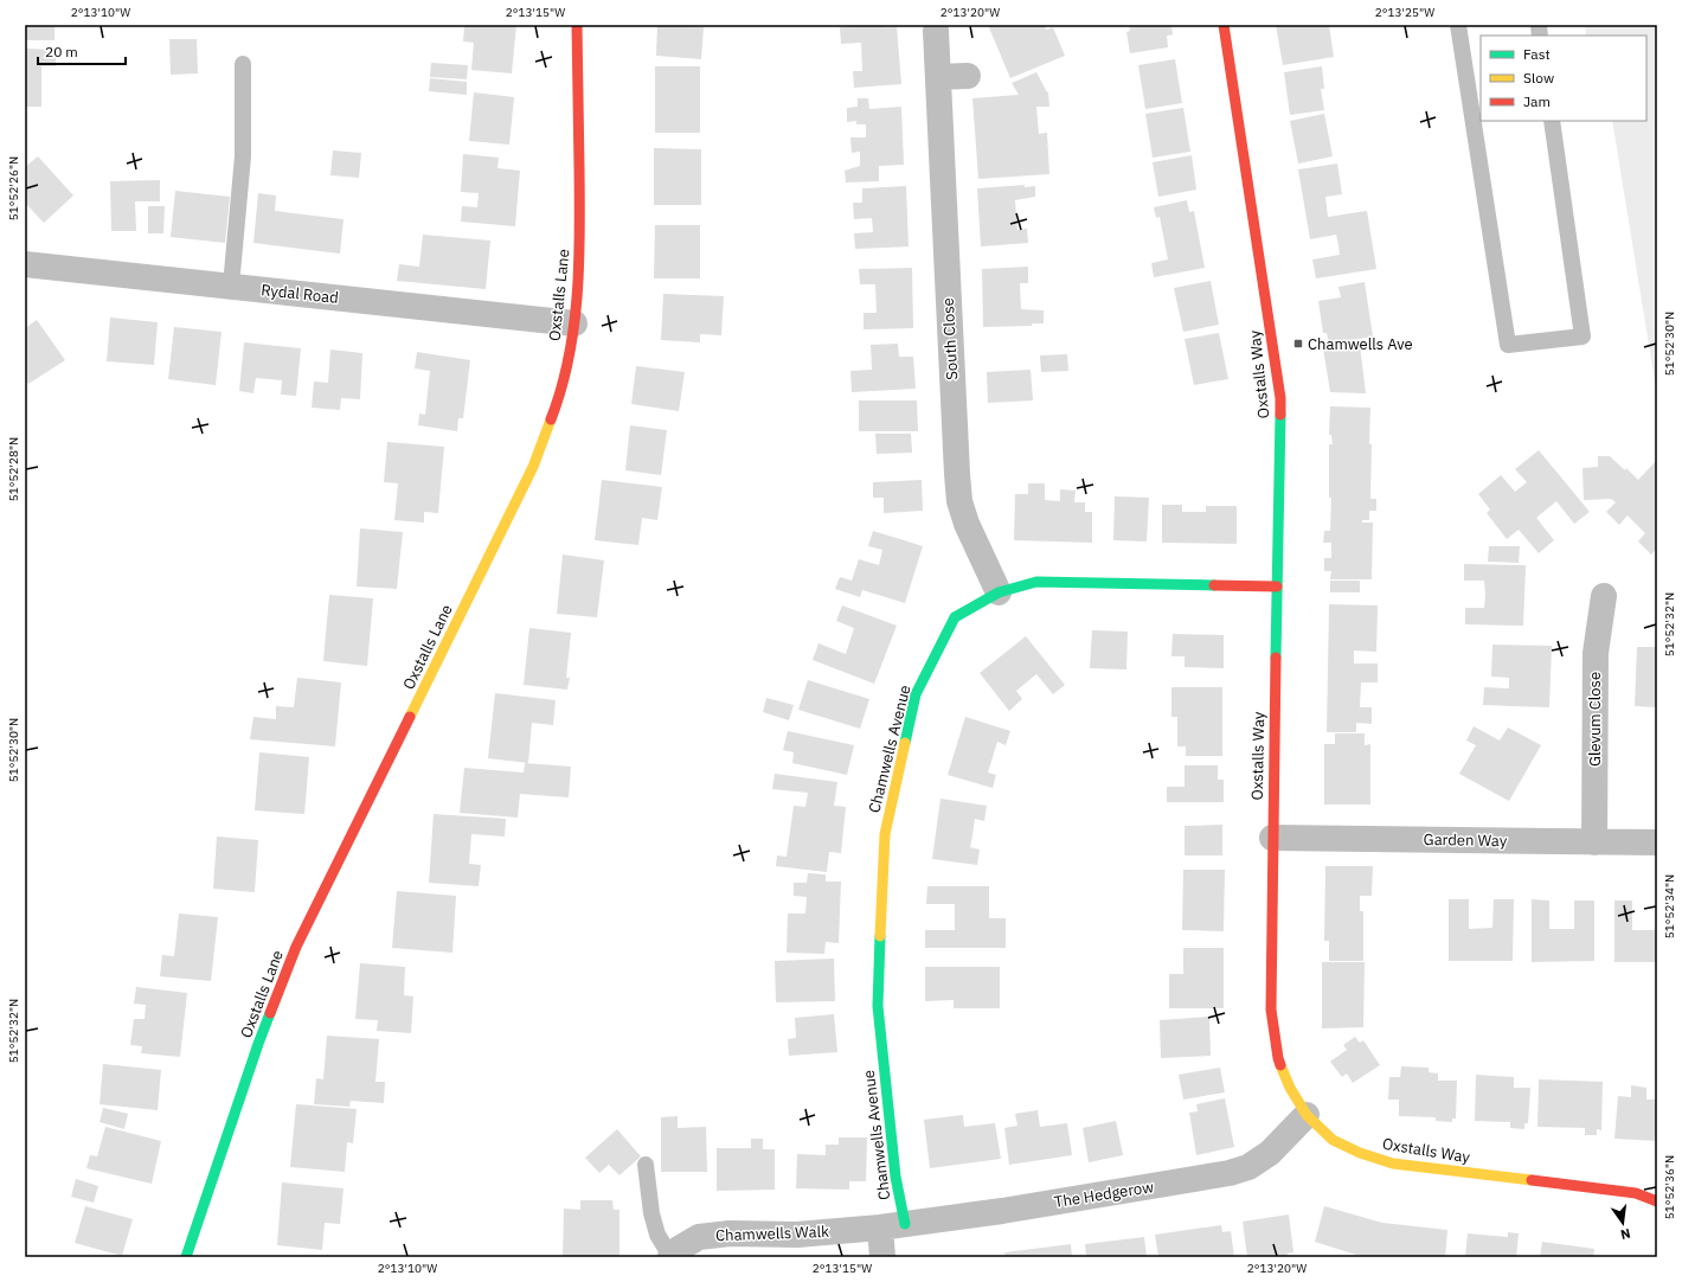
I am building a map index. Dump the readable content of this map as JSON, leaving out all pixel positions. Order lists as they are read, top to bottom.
{
  "streets": {
    "street": [
      "Rydal Road",
      "Oxstalls Lane",
      "South Close",
      "Oxstalls Way",
      "Glevum Close",
      "Chamwells Avenue",
      "Garden Way",
      "The Hedgerow",
      "Chamwells Walk"
    ]
  },
  "crossings": [
    ["Rydal Road", "Oxstalls Lane"],
    ["South Close", "Chamwells Avenue"],
    ["Oxstalls Way", "Chamwells Avenue"],
    ["Oxstalls Way", "Garden Way"],
    ["Oxstalls Way", "The Hedgerow"],
    ["Glevum Close", "Garden Way"],
    ["Chamwells Avenue", "The Hedgerow"],
    ["Chamwells Avenue", "Chamwells Walk"],
    ["The Hedgerow", "Chamwells Walk"]
  ],
  "places": {
    "transit": ["Chamwells Ave"]
  },
  "legend": ["Fast", "Slow", "Jam"],
  "scale_bar": "20 m",
  "north": "bottom",
  "coordinates": [
    "2°13'10\"W",
    "2°13'15\"W",
    "2°13'20\"W",
    "2°13'25\"W",
    "51°52'26\"N",
    "51°52'30\"N",
    "51°52'28\"N",
    "51°52'32\"N",
    "51°52'34\"N",
    "51°52'36\"N"
  ]
}
